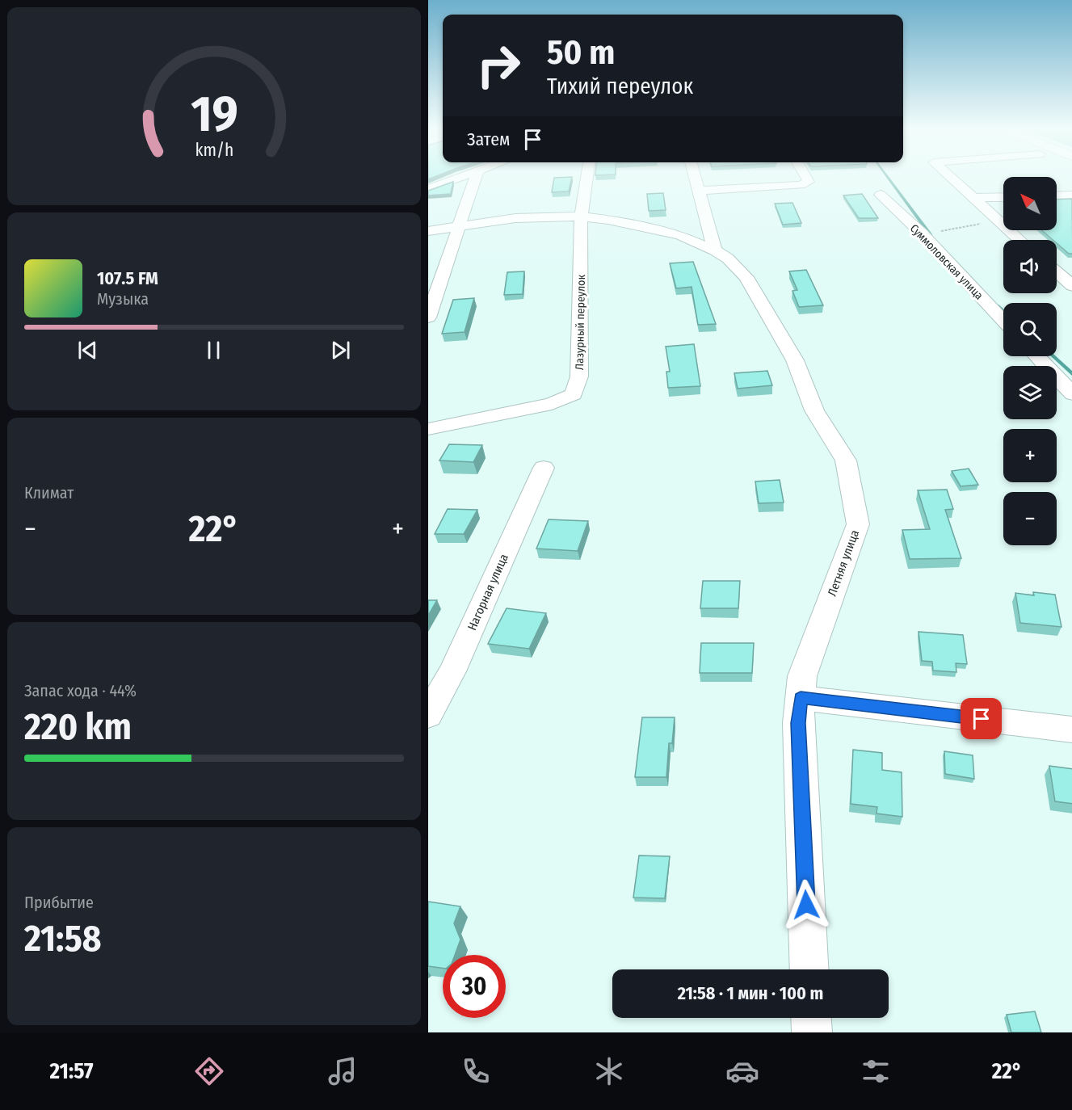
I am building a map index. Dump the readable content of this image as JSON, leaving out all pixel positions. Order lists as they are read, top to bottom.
{
  "streets": {
    "street": [
      "Суммоловская улица",
      "Лазурный переулок",
      "Летняя улица",
      "Нагорная улица"
    ]
  },
  "crossings": [
    ["Лазурный переулок", "Летняя улица"]
  ],
  "north": "top left",
  "page": {
    "turn": ["50 m", "Тихий переулок"],
    "then": "Затем",
    "map_buttons": ["+", "−"],
    "song": ["107.5 FM", "Музыка"],
    "tile": [
      "Климат",
      ["Запас хода · 44%", "220 km"],
      ["Прибытие", "21:58"]
    ],
    "heat": ["−", "22°", "+"],
    "limit": "30",
    "trip": "21:58 · 1 мин · 100 m",
    "tabs": ["21:57", "22°"],
    "gauge": ["19", "km/h"]
  }
}
